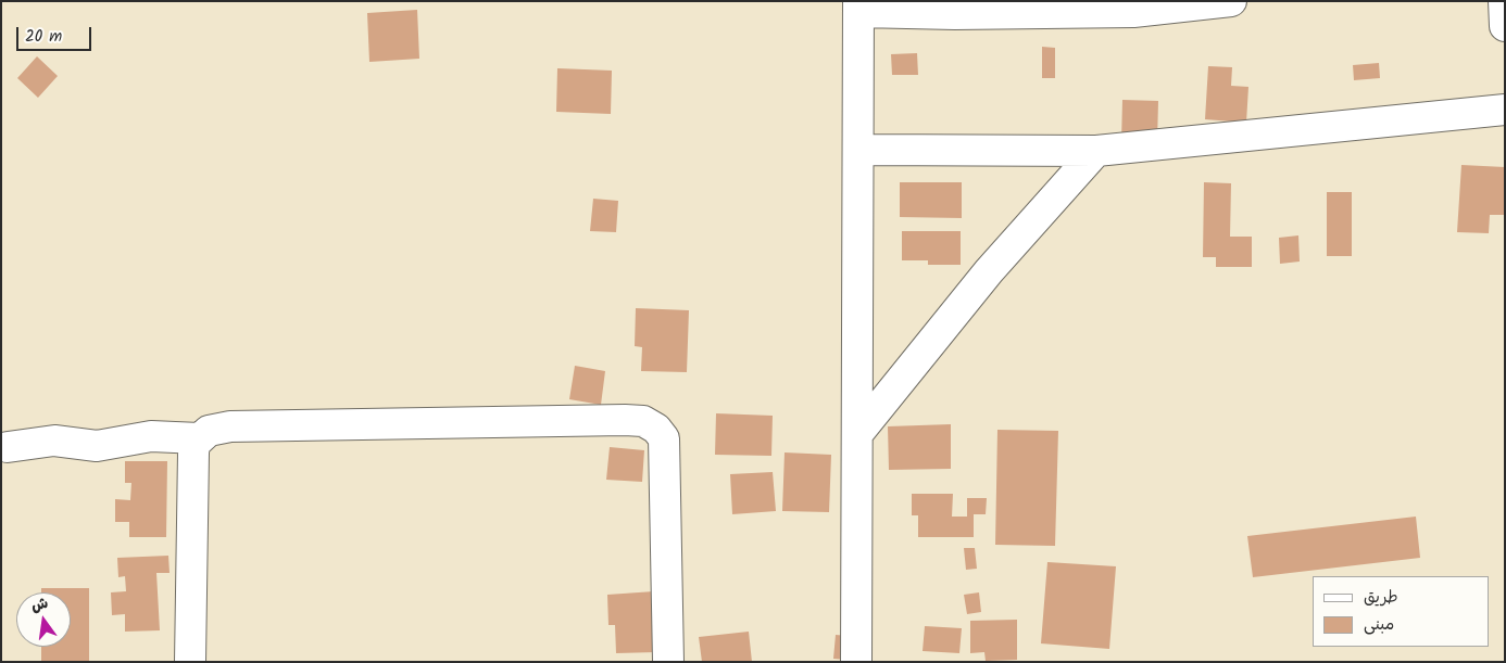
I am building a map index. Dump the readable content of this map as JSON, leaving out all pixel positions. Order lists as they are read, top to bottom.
{
  "legend": ["طريق", "مبنى"],
  "scale_bar": "20 m",
  "north": "top"
}
